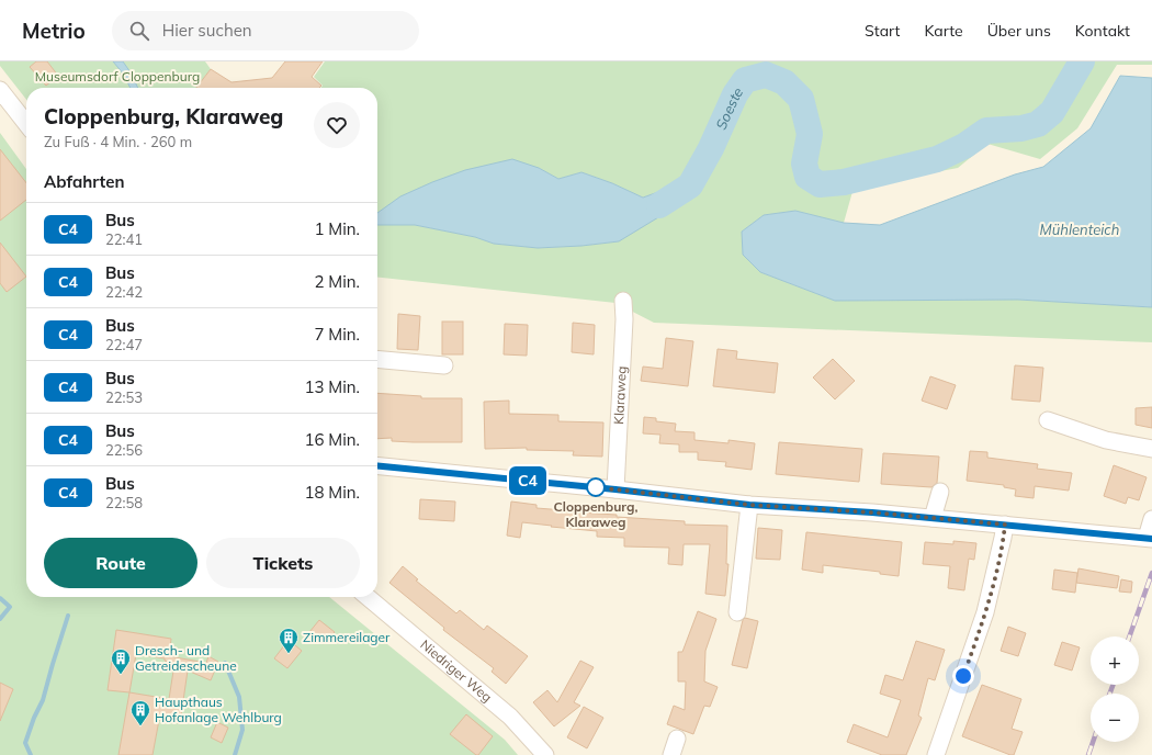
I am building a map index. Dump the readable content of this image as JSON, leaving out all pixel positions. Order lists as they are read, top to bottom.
{
  "streets": {
    "street": ["Klaraweg", "Niedriger Weg"]
  },
  "water": ["Soeste", "Mühlenteich"],
  "parks": ["Museumsdorf Cloppenburg"],
  "places": {
    "other": ["Cloppenburg, Klaraweg"],
    "building": ["Zimmereilager", "Dresch- und Getreidescheune", "Haupthaus Hofanlage Wehlburg"]
  },
  "lines": ["bus line C4"],
  "page": {
    "header": "Metrio",
    "search": "Hier suchen",
    "nav": [
      "Start",
      "Karte",
      "Über uns",
      "Kontakt"
    ],
    "on_map": "C4",
    "heading": [
      ["Cloppenburg, Klaraweg", "Zu Fuß · 4 Min. · 260 m"],
      "Abfahrten"
    ],
    "list": [
      {
        "mark": "C4",
        "name": "Bus",
        "note": "22:41",
        "value": "1 Min."
      },
      {
        "mark": "C4",
        "name": "Bus",
        "note": "22:42",
        "value": "2 Min."
      },
      {
        "mark": "C4",
        "name": "Bus",
        "note": "22:47",
        "value": "7 Min."
      },
      {
        "mark": "C4",
        "name": "Bus",
        "note": "22:53",
        "value": "13 Min."
      },
      {
        "mark": "C4",
        "name": "Bus",
        "note": "22:56",
        "value": "16 Min."
      },
      {
        "mark": "C4",
        "name": "Bus",
        "note": "22:58",
        "value": "18 Min."
      }
    ],
    "buttons": ["Route", "Tickets"],
    "map_buttons": ["+", "−"]
  }
}
